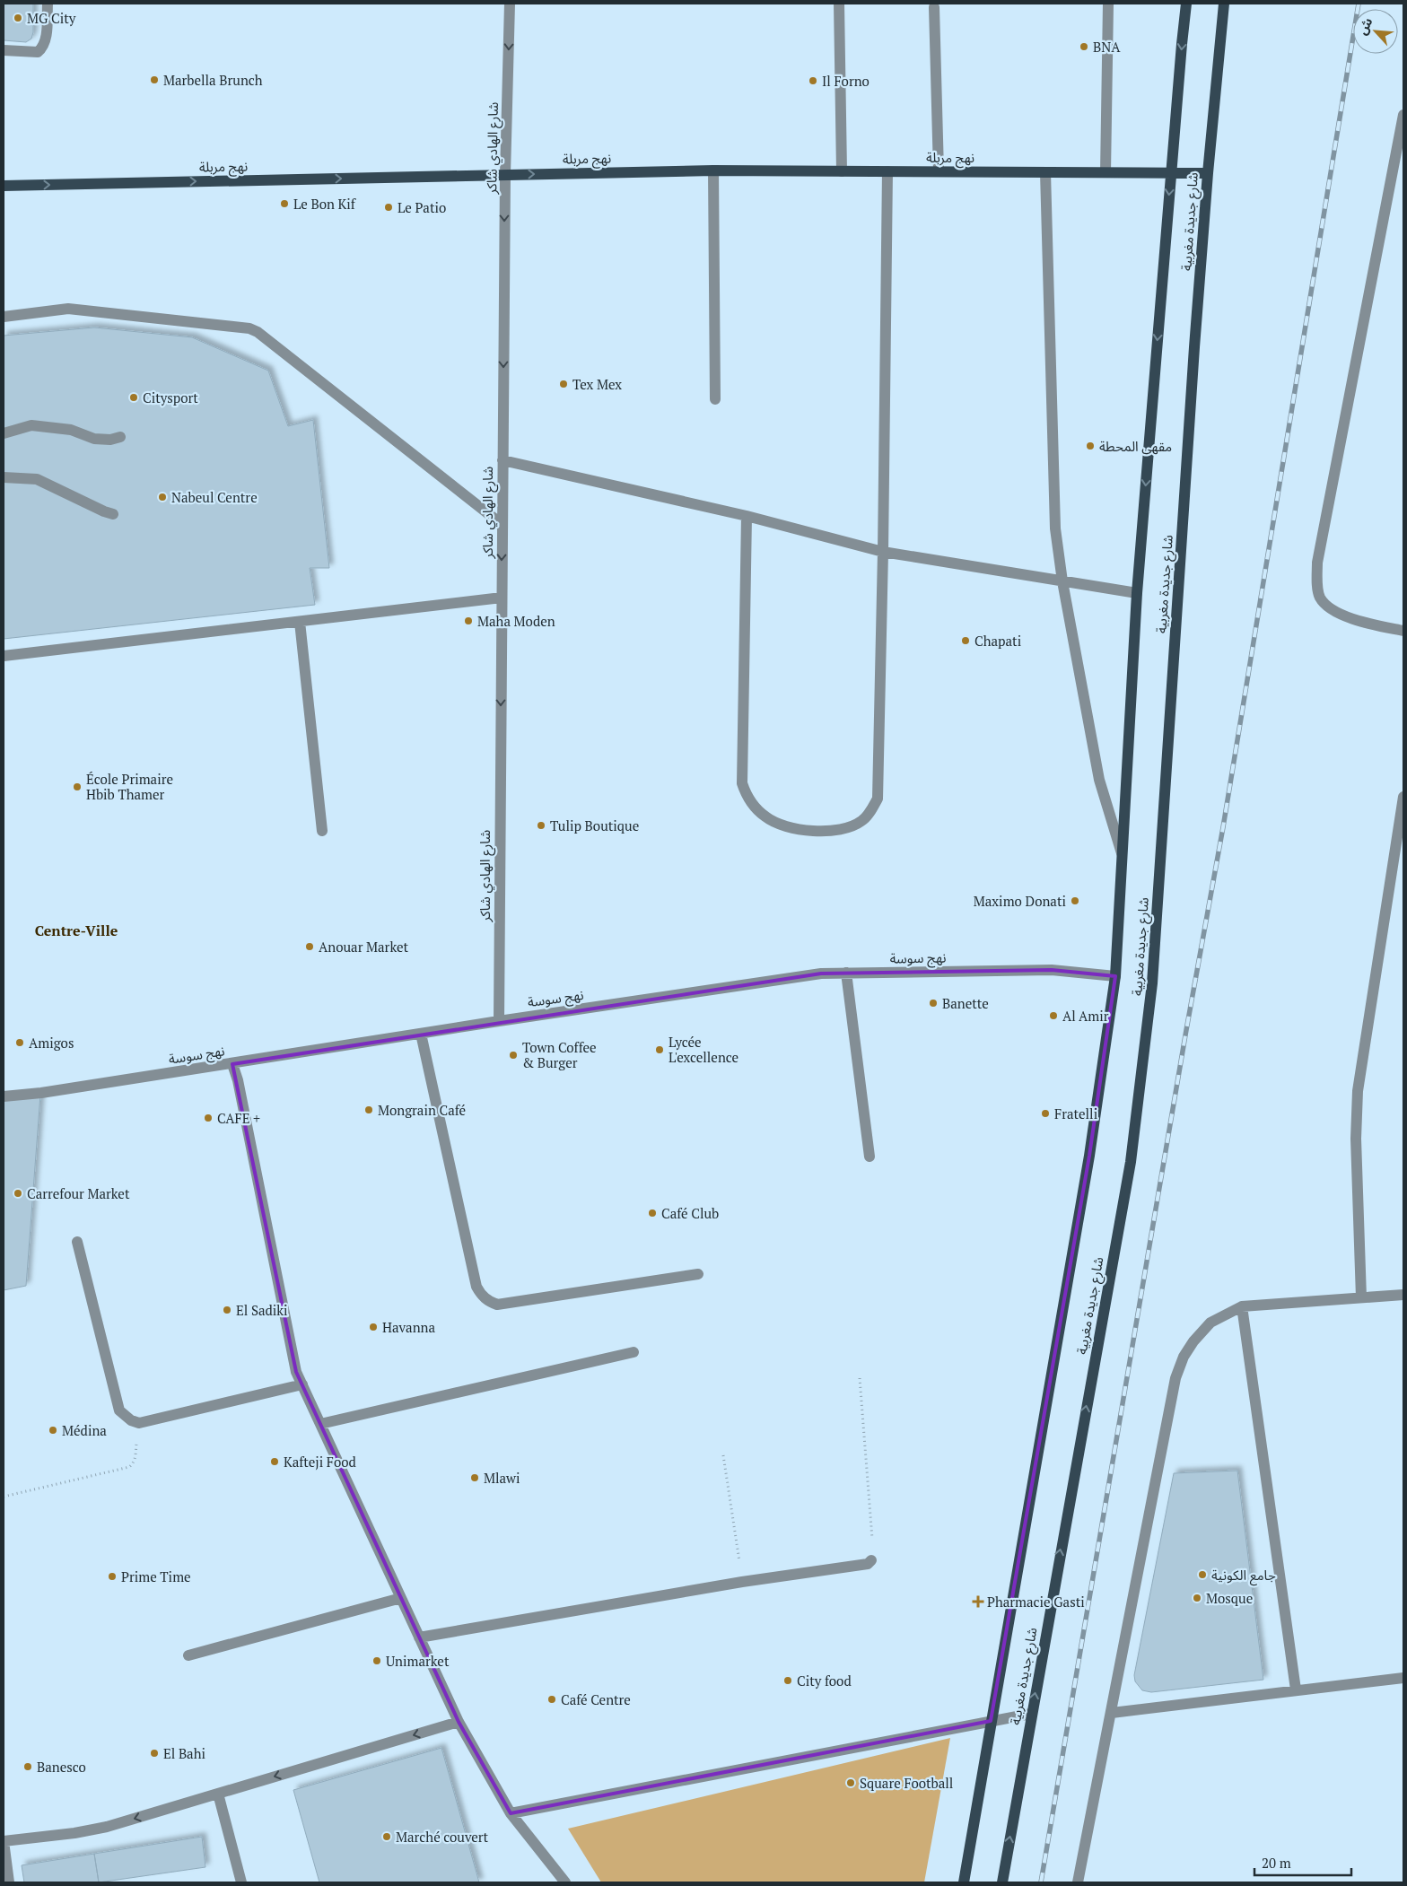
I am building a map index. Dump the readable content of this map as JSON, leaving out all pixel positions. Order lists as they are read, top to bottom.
{
  "streets": {
    "main road": ["نهج مربلة", "شارع جديدة مغربية"],
    "street": ["شارع الهادي شاكر", "نهج سوسة"]
  },
  "crossings": [
    ["شارع الهادي شاكر", "نهج مربلة"],
    ["شارع الهادي شاكر", "نهج سوسة"],
    ["نهج مربلة", "شارع جديدة مغربية"],
    ["شارع جديدة مغربية", "نهج سوسة"]
  ],
  "one_way": ["شارع الهادي شاكر", "نهج مربلة"],
  "districts": ["Centre-Ville"],
  "places": {
    "other": [
      "MG City",
      "BNA",
      "Marbella Brunch",
      "Il Forno",
      "Le Bon Kif",
      "Le Patio",
      "Tex Mex",
      "Citysport",
      "مقهى المحطة",
      "Nabeul Centre",
      "Maha Moden",
      "Chapati",
      "École Primaire Hbib Thamer",
      "Tulip Boutique",
      "Maximo Donati",
      "Anouar Market",
      "Banette",
      "Al Amir",
      "Amigos",
      "Lycée L'excellence",
      "Town Coffee & Burger",
      "Mongrain Café",
      "Fratelli",
      "CAFE +",
      "Carrefour Market",
      "Café Club",
      "El Sadiki",
      "Havanna",
      "Médina",
      "Kafteji Food",
      "Mlawi",
      "جامع الكونية",
      "Prime Time",
      "Mosque",
      "Unimarket",
      "City food",
      "Café Centre",
      "El Bahi",
      "Banesco",
      "Square Football",
      "Marché couvert"
    ],
    "health": ["Pharmacie Gasti"]
  },
  "scale_bar": "20 m",
  "north": "top left"
}
